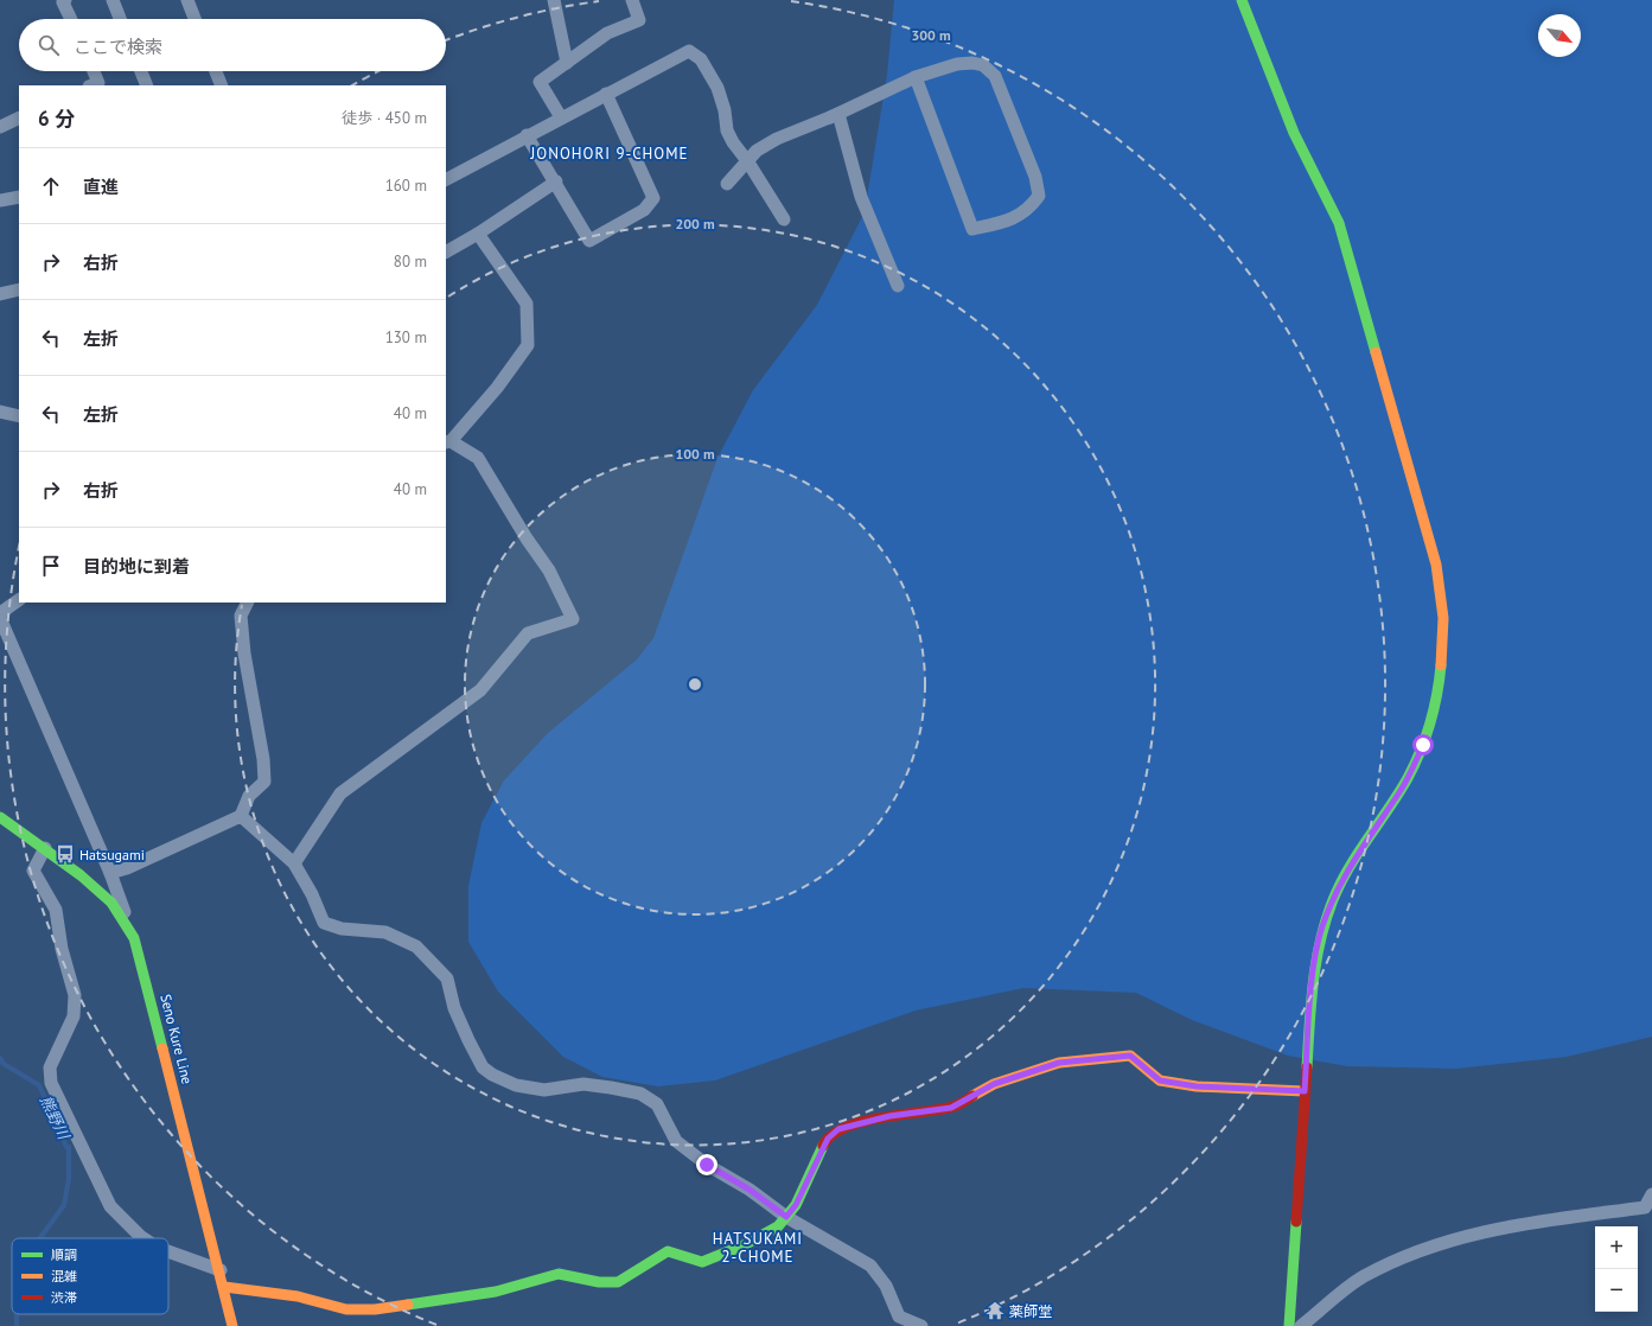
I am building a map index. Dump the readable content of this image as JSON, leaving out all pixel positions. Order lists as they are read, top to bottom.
{
  "streets": {
    "street": ["Seno Kure Line"]
  },
  "districts": ["JONOHORI 9-CHOME", "HATSUKAMI 2-CHOME"],
  "water": ["熊野川"],
  "places": {
    "bus stop": ["Hatsugami"],
    "temple": ["薬師堂"]
  },
  "legend": ["順調", "混雑", "渋滞"],
  "north": "bottom right",
  "page": {
    "search": "ここで検索",
    "heading": ["6 分", "徒歩 · 450 m"],
    "list": [
      ["直進", "160 m"],
      ["右折", "80 m"],
      ["左折", "130 m"],
      ["左折", "40 m"],
      ["右折", "40 m"],
      "目的地に到着"
    ],
    "map_buttons": ["+", "−"]
  },
  "rings": ["300 m", "200 m", "100 m"]
}
